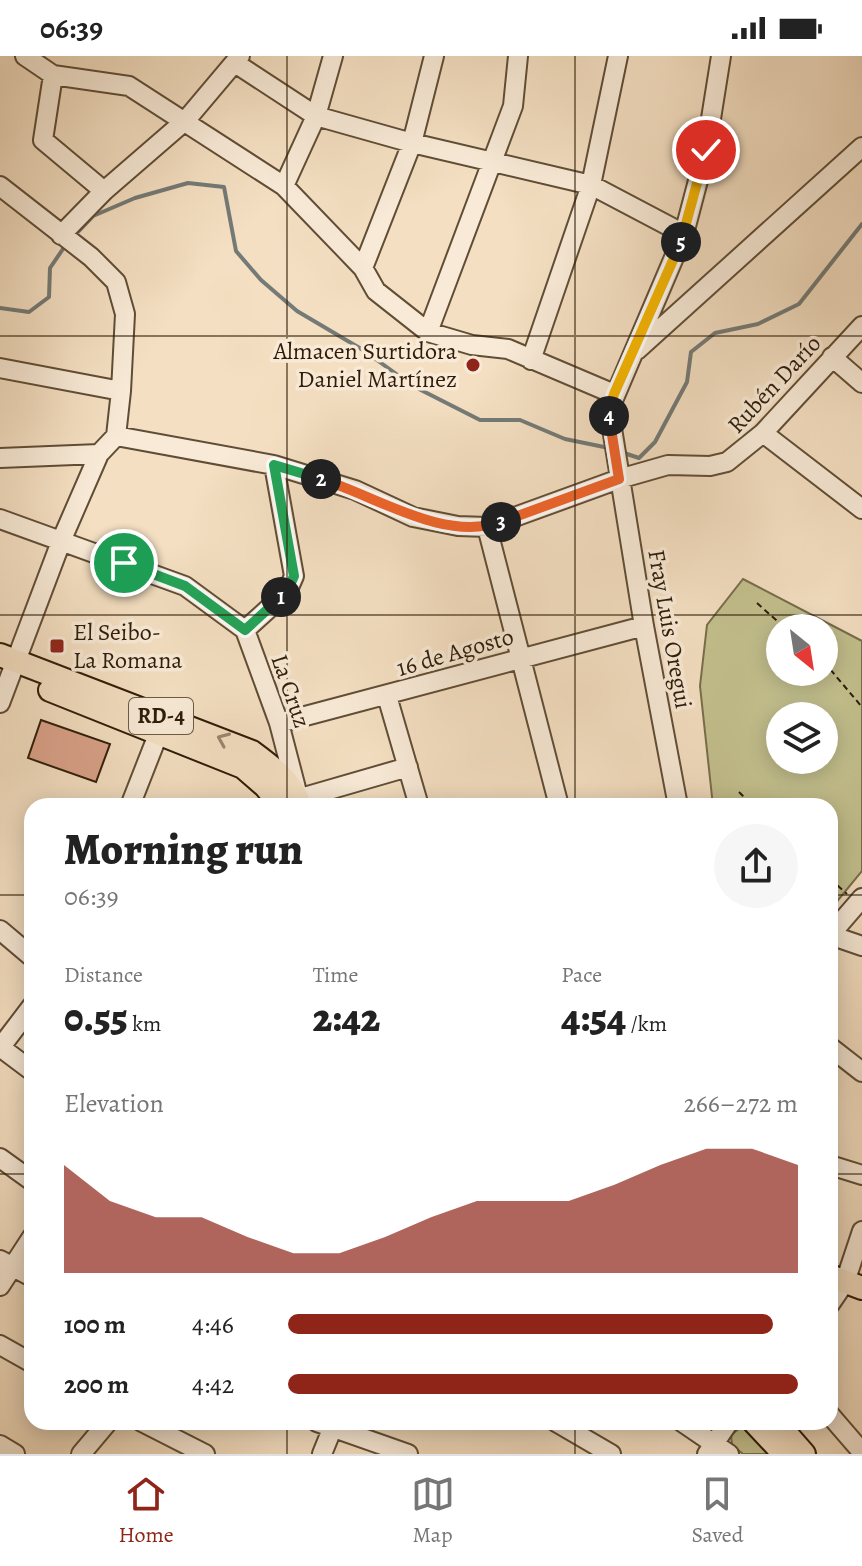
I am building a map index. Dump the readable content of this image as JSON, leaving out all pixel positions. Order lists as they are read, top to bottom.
{
  "streets": {
    "main road": ["RD-4"],
    "street": [
      "Rubén Darío",
      "Fray Luis Oregui",
      "16 de Agosto",
      "La Cruz"
    ]
  },
  "crossings": [
    ["Rubén Darío", "Fray Luis Oregui"],
    ["Fray Luis Oregui", "16 de Agosto"],
    ["16 de Agosto", "La Cruz"]
  ],
  "places": {
    "other": ["Almacen Surtidora Daniel Martínez"],
    "transit": ["El Seibo- La Romana"]
  },
  "north": "bottom right",
  "page": {
    "status": "06:39",
    "pins": [
      "5",
      "4",
      "2",
      "3",
      "1"
    ],
    "heading": ["Morning run", "06:39"],
    "stats": [
      ["Distance", "0.55 km"],
      ["Time", "2:42"],
      ["Pace", "4:54 /km"]
    ],
    "chart": ["Elevation", "266–272 m"],
    "list": [
      {
        "name": "100 m",
        "note": "4:46"
      },
      {
        "name": "200 m",
        "note": "4:42"
      }
    ],
    "tabs": ["Home", "Map", "Saved"]
  }
}
